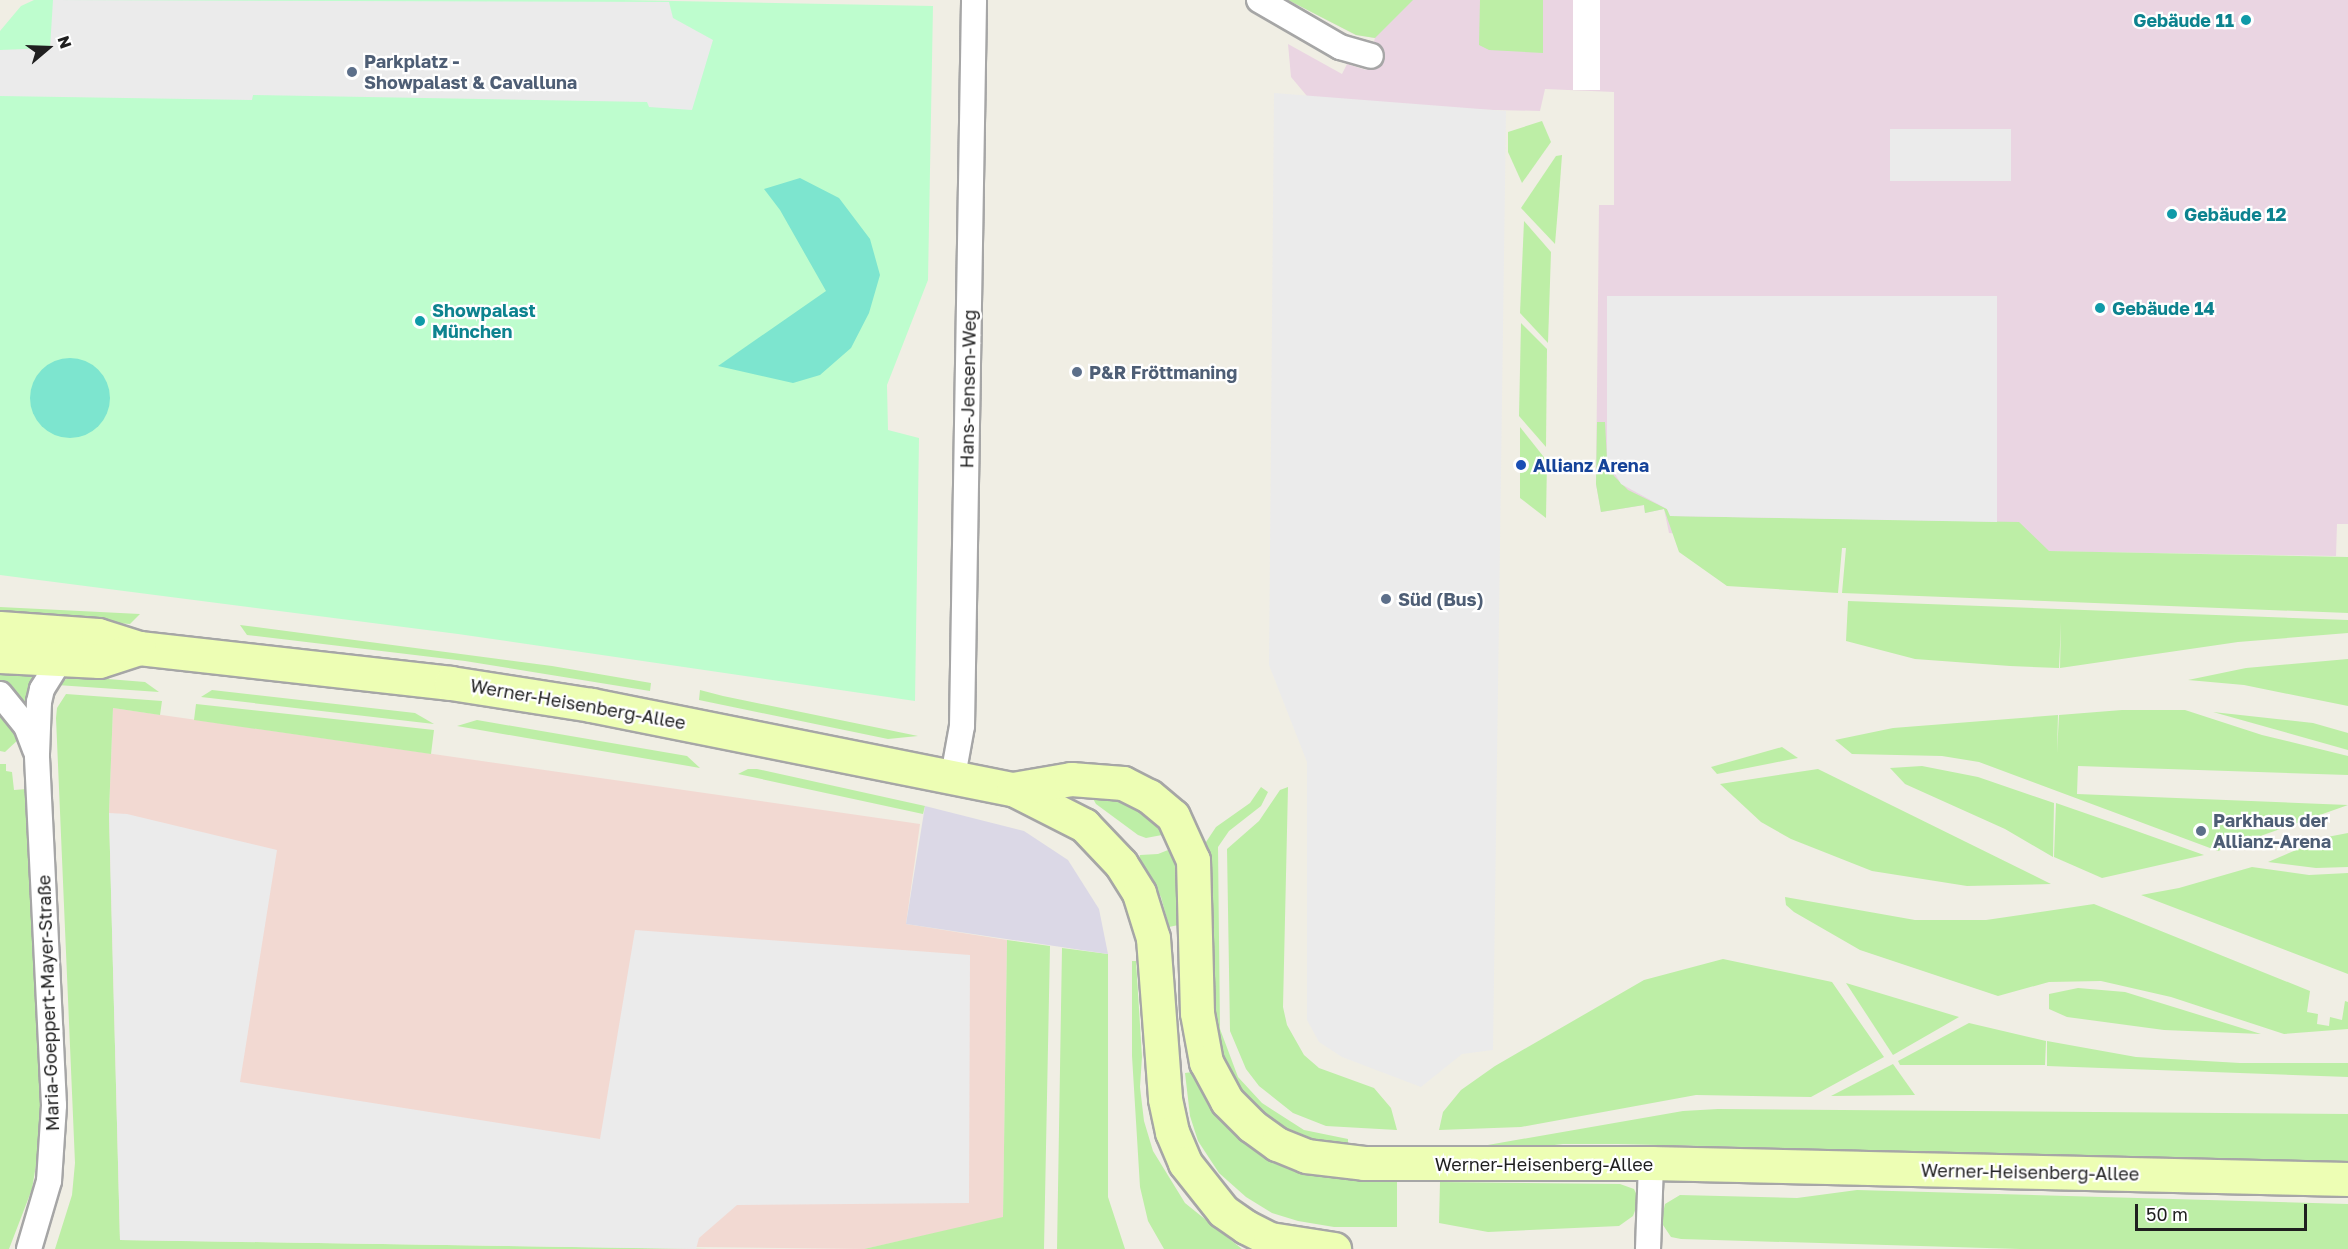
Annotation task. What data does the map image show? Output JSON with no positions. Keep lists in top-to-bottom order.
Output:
{
  "streets": {
    "street": ["Hans-Jensen-Weg", "Werner-Heisenberg-Allee", "Maria-Goeppert-Mayer-Straße"]
  },
  "crossings": [
    ["Hans-Jensen-Weg", "Werner-Heisenberg-Allee"],
    ["Werner-Heisenberg-Allee", "Maria-Goeppert-Mayer-Straße"]
  ],
  "places": [
    "Gebäude 11",
    "Parkplatz - Showpalast & Cavalluna",
    "Gebäude 12",
    "Gebäude 14",
    "Showpalast München",
    "P&R Fröttmaning",
    "Allianz Arena",
    "Süd (Bus)",
    "Parkhaus der Allianz-Arena"
  ],
  "scale_bar": "50 m",
  "north": "right"
}
